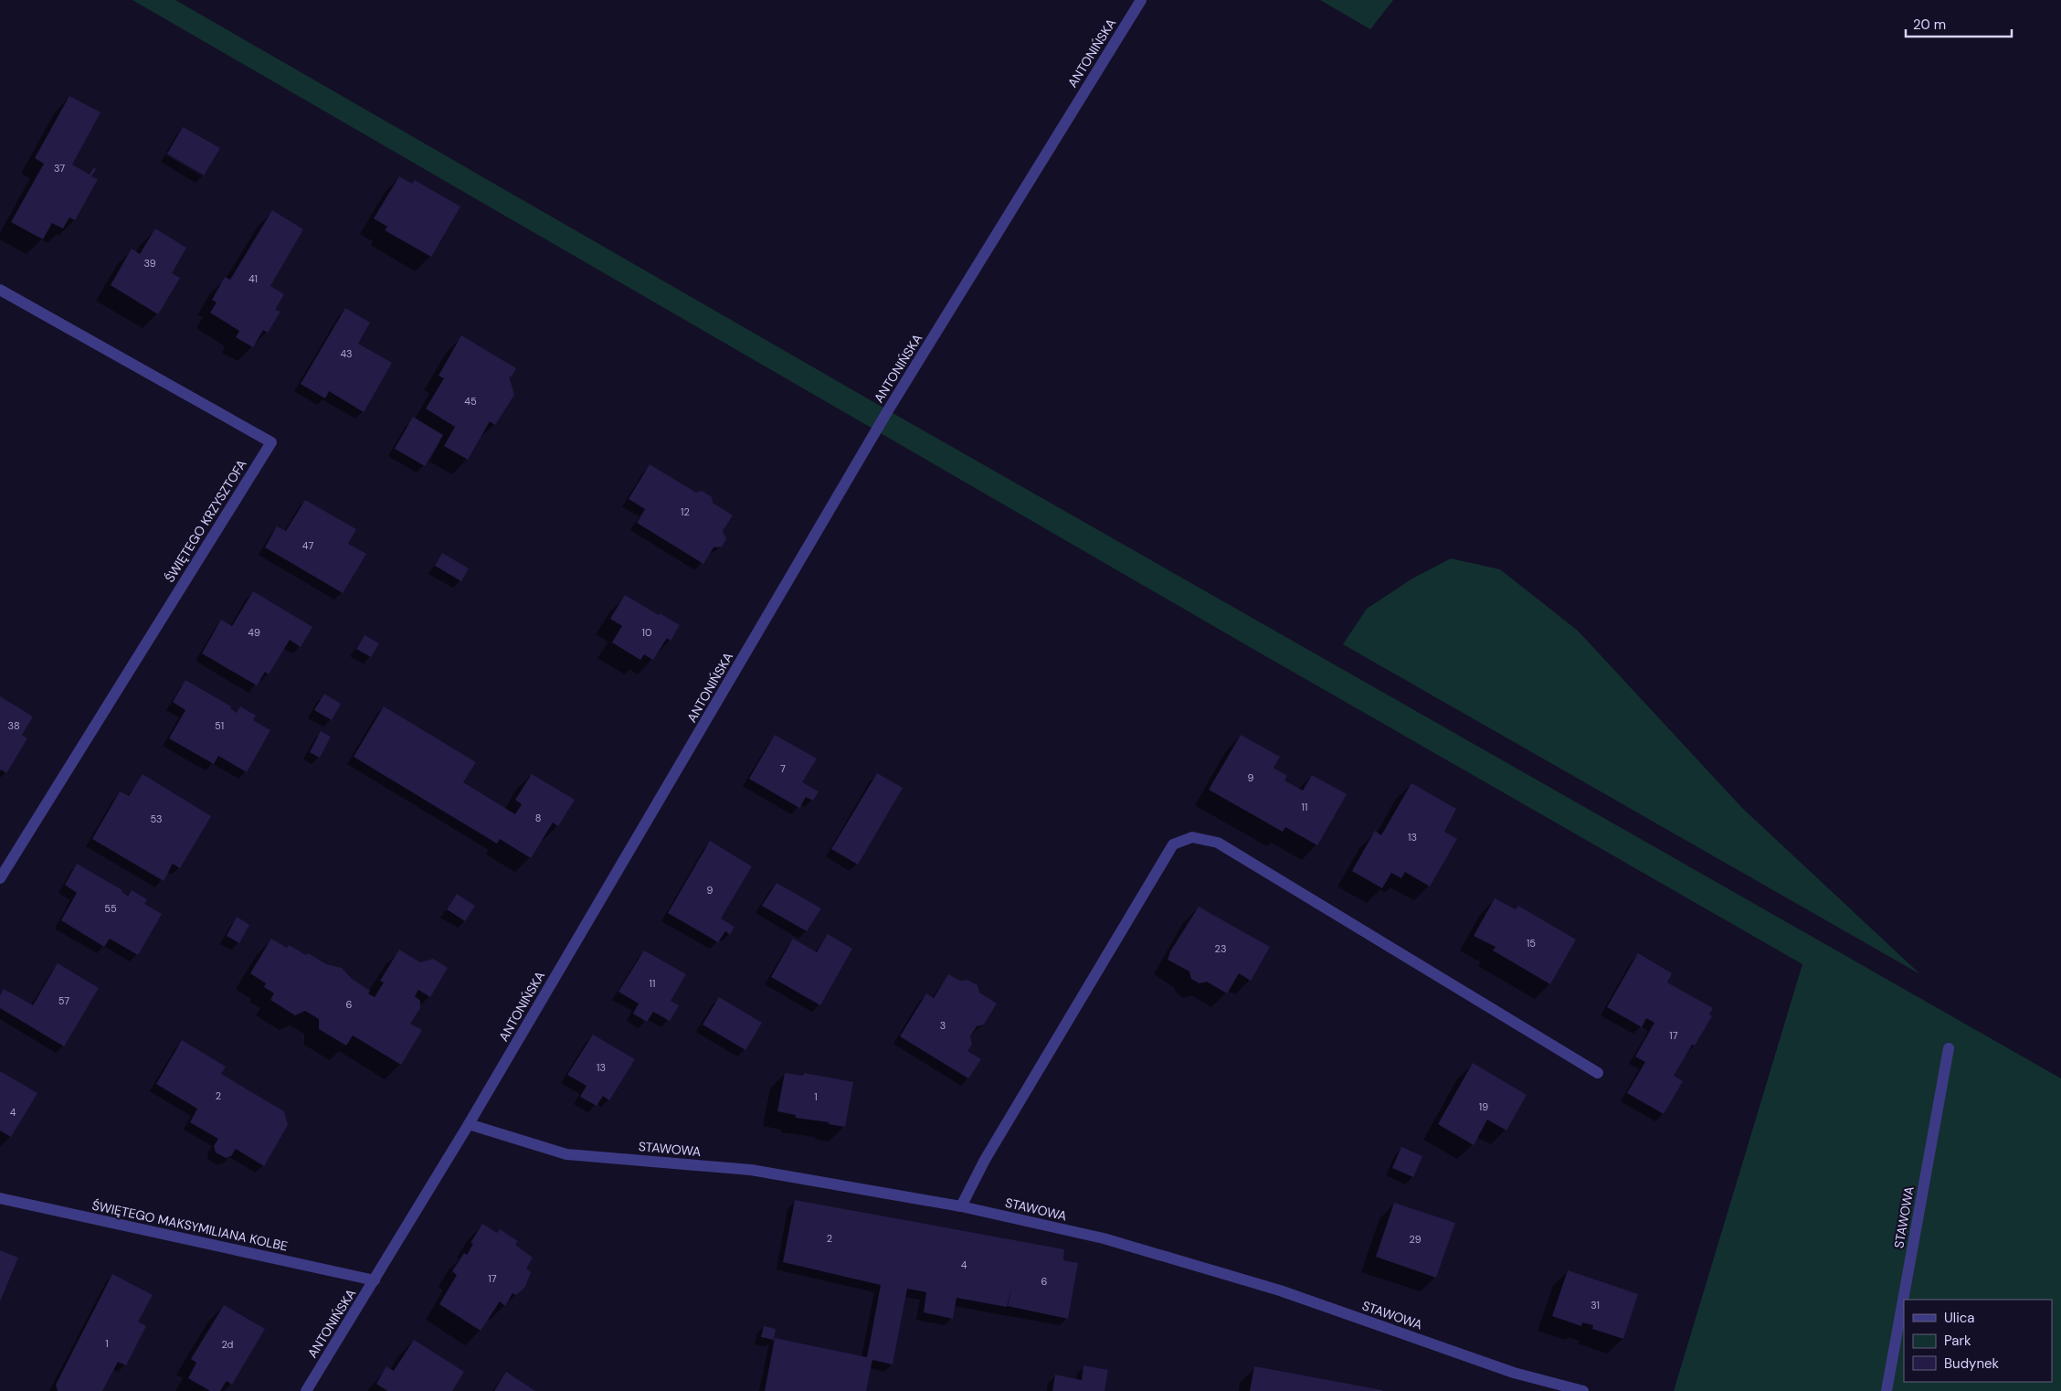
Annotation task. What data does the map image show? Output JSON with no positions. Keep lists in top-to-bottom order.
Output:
{
  "streets": {
    "street": [
      "ANTONIŃSKA",
      "ŚWIĘTEGO KRZYSZTOFA",
      "STAWOWA",
      "ŚWIĘTEGO MAKSYMILIANA KOLBE"
    ]
  },
  "crossings": [
    ["ANTONIŃSKA", "STAWOWA"],
    ["ANTONIŃSKA", "ŚWIĘTEGO MAKSYMILIANA KOLBE"]
  ],
  "house_numbers": [
    "37",
    "39",
    "41",
    "43",
    "45",
    "12",
    "47",
    "49",
    "10",
    "38",
    "51",
    "7",
    "9",
    "11",
    "8",
    "53",
    "13",
    "9",
    "55",
    "15",
    "23",
    "11",
    "57",
    "6",
    "3",
    "17",
    "13",
    "2",
    "1",
    "19",
    "4",
    "2",
    "29",
    "4",
    "17",
    "6",
    "31",
    "1",
    "2d"
  ],
  "legend": ["Ulica", "Park", "Budynek"],
  "scale_bar": "20 m"
}
